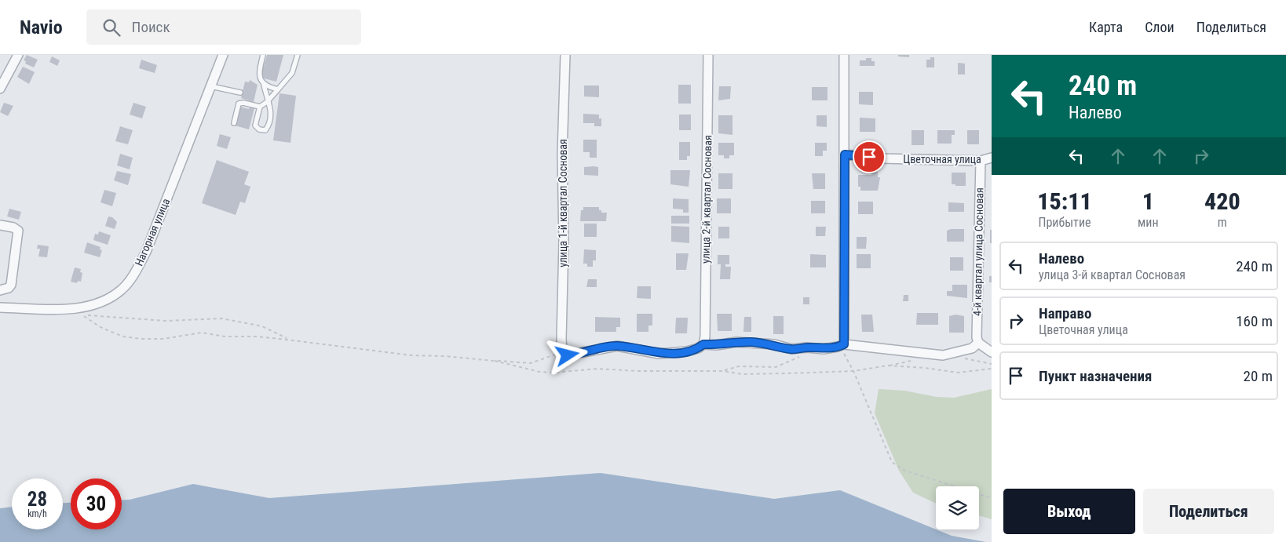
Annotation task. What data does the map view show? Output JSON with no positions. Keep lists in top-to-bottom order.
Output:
{
  "streets": {
    "street": [
      "Цветочная улица",
      "улица 2-й квартал Сосновая",
      "улица 1-й квартал Сосновая",
      "Нагорная улица",
      "4-й квартал улица Сосновая"
    ]
  },
  "crossings": [
    ["Цветочная улица", "4-й квартал улица Сосновая"]
  ],
  "page": {
    "header": "Navio",
    "search": "Поиск",
    "nav": ["Карта", "Слои", "Поделиться"],
    "turn": ["240 m", "Налево"],
    "eta": [
      "15:11",
      "Прибытие",
      "1",
      "мин",
      "420",
      "m"
    ],
    "list": [
      {
        "name": "Налево",
        "note": "улица 3-й квартал Сосновая",
        "value": "240 m"
      },
      {
        "name": "Направо",
        "note": "Цветочная улица",
        "value": "160 m"
      },
      {
        "name": "Пункт назначения",
        "value": "20 m"
      }
    ],
    "speed": "28 km/h",
    "limit": "30",
    "buttons": ["Выход", "Поделиться"]
  }
}
